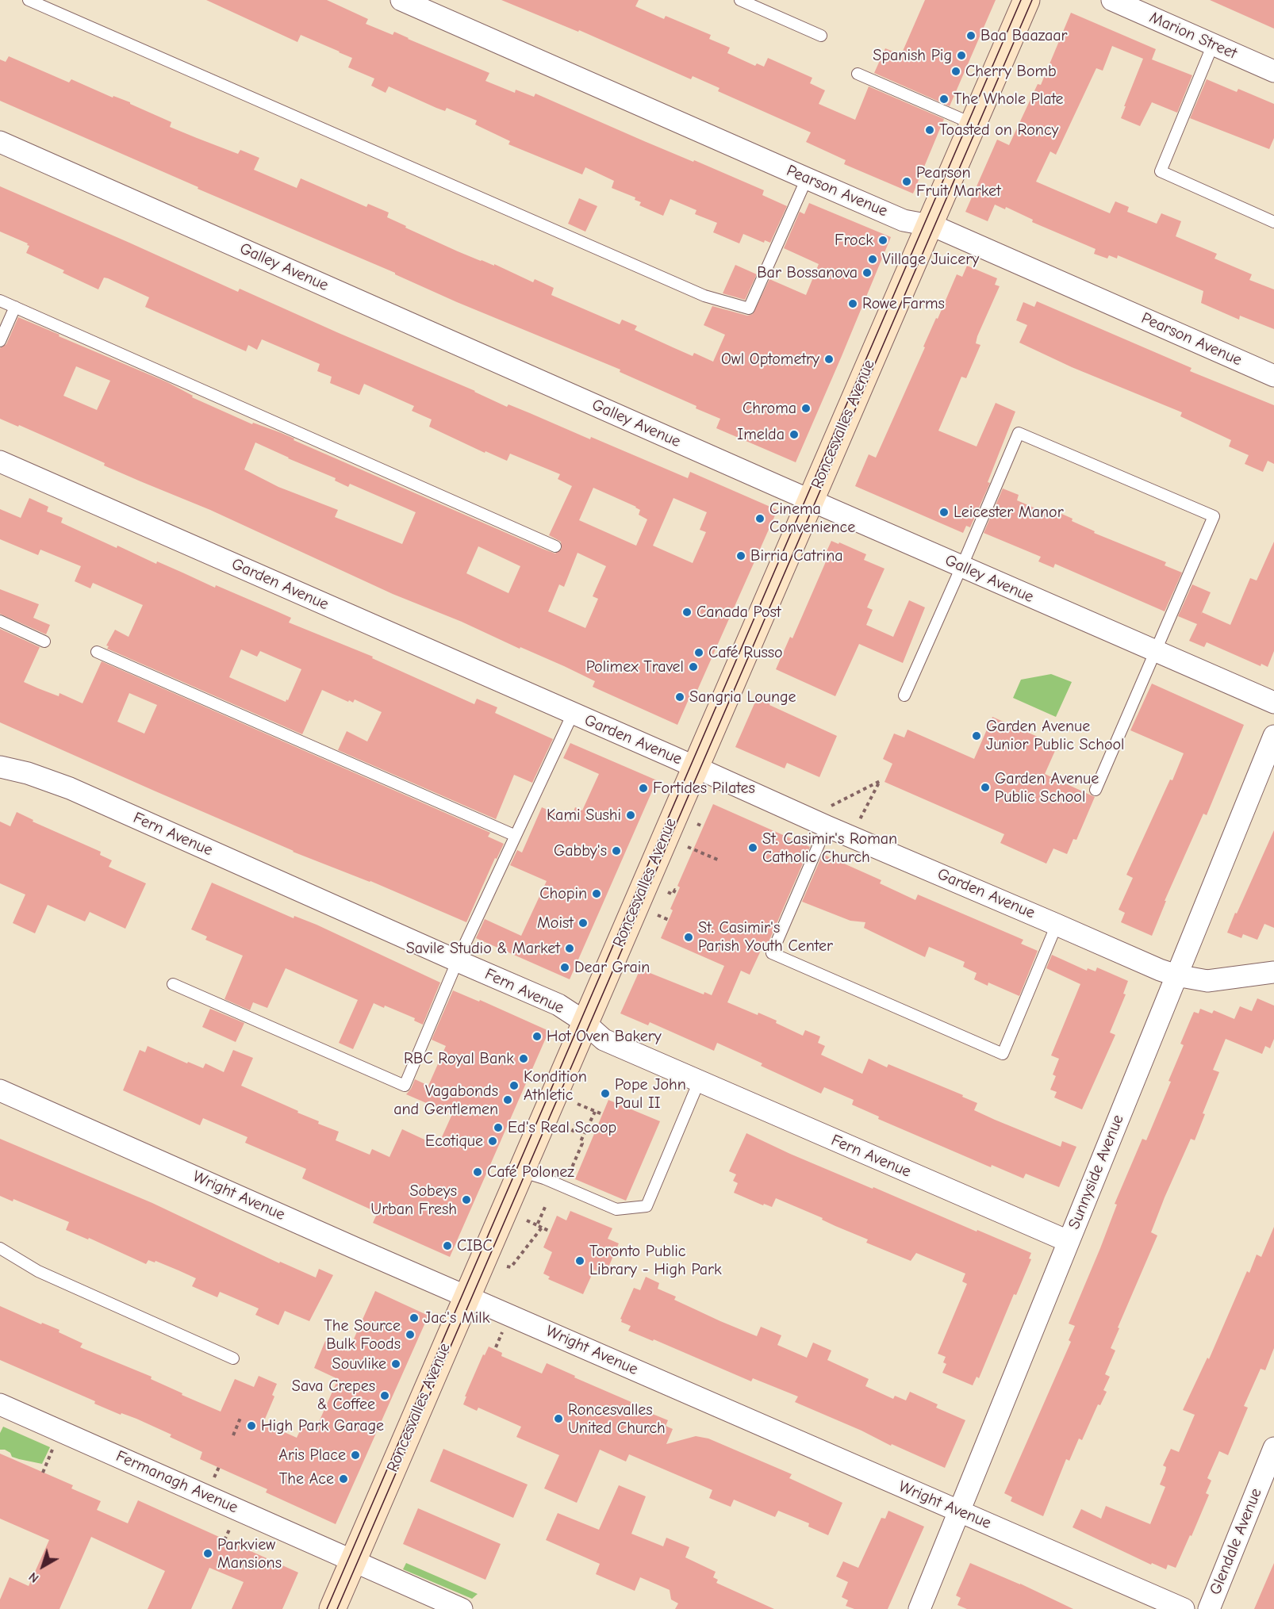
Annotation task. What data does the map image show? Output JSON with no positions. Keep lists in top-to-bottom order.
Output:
{
  "streets": {
    "street": [
      "Marion Street",
      "Pearson Avenue",
      "Galley Avenue",
      "Roncesvalles Avenue",
      "Garden Avenue",
      "Fern Avenue",
      "Sunnyside Avenue",
      "Wright Avenue",
      "Fermanagh Avenue",
      "Glendale Avenue"
    ]
  },
  "crossings": [
    ["Pearson Avenue", "Roncesvalles Avenue"],
    ["Galley Avenue", "Roncesvalles Avenue"],
    ["Roncesvalles Avenue", "Garden Avenue"],
    ["Roncesvalles Avenue", "Fern Avenue"],
    ["Roncesvalles Avenue", "Wright Avenue"],
    ["Roncesvalles Avenue", "Fermanagh Avenue"],
    ["Garden Avenue", "Sunnyside Avenue"],
    ["Fern Avenue", "Sunnyside Avenue"],
    ["Sunnyside Avenue", "Wright Avenue"]
  ],
  "places": [
    "Baa Baazaar",
    "Spanish Pig",
    "Cherry Bomb",
    "The Whole Plate",
    "Toasted on Roncy",
    "Pearson Fruit Market",
    "Frock",
    "Village Juicery",
    "Bar Bossanova",
    "Rowe Farms",
    "Owl Optometry",
    "Chroma",
    "Imelda",
    "Leicester Manor",
    "Cinema Convenience",
    "Birria Catrina",
    "Canada Post",
    "Café Russo",
    "Polimex Travel",
    "Sangria Lounge",
    "Garden Avenue Junior Public School",
    "Garden Avenue Public School",
    "Fortides Pilates",
    "Kami Sushi",
    "St. Casimir's Roman Catholic Church",
    "Gabby's",
    "Chopin",
    "Moist",
    "St. Casimir's Parish Youth Center",
    "Savile Studio & Market",
    "Dear Grain",
    "Hot Oven Bakery",
    "RBC Royal Bank",
    "Kondition Athletic",
    "Pope John Paul II",
    "Vagabonds and Gentlemen",
    "Ed's Real Scoop",
    "Ecotique",
    "Café Polonez",
    "Sobeys Urban Fresh",
    "CIBC",
    "Toronto Public Library - High Park",
    "Jac's Milk",
    "The Source Bulk Foods",
    "Souvlike",
    "Sava Crepes & Coffee",
    "Roncesvalles United Church",
    "High Park Garage",
    "Aris Place",
    "The Ace",
    "Parkview Mansions"
  ],
  "north": "bottom left"
}
